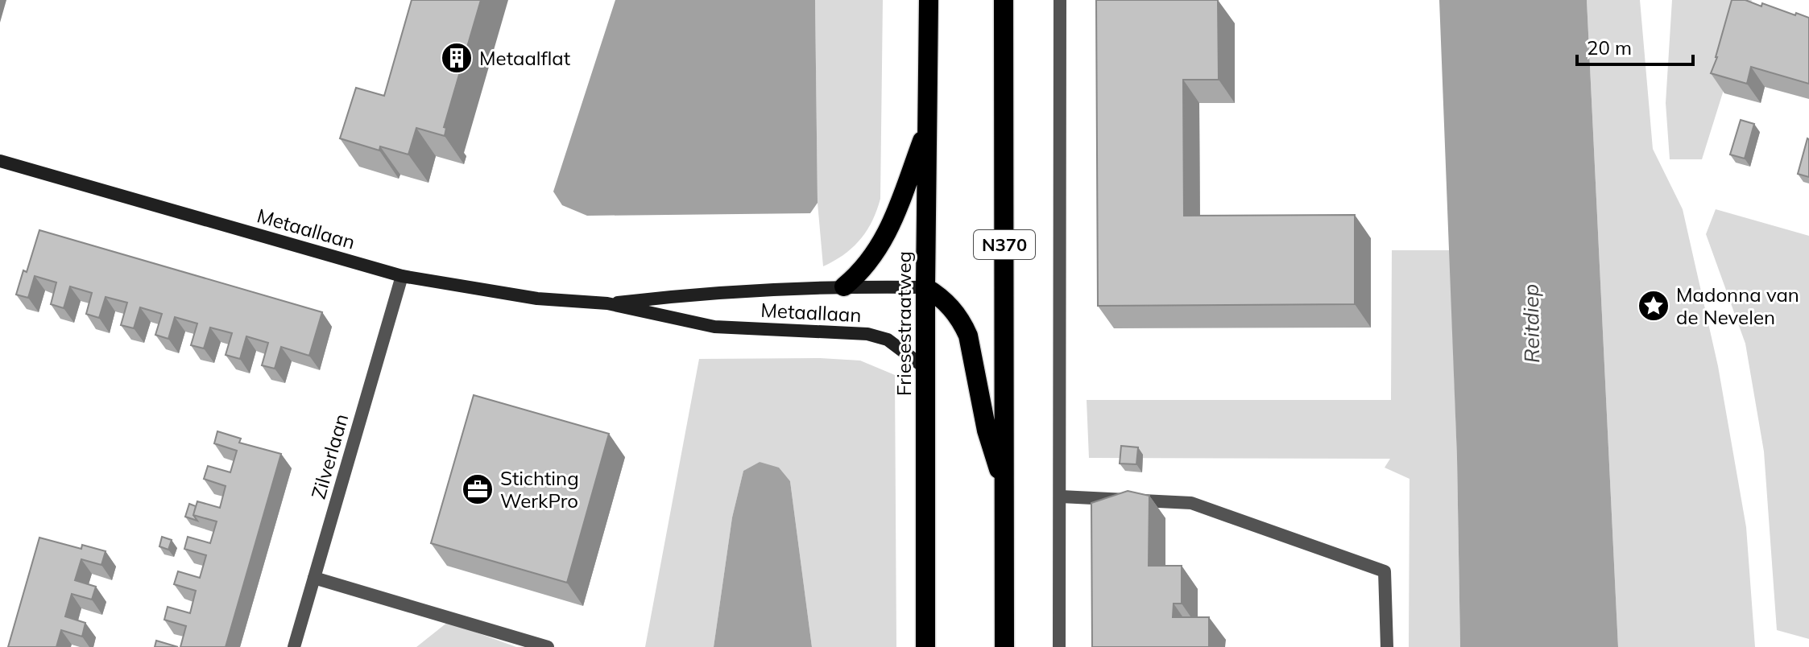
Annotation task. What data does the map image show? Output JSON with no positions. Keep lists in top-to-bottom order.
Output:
{
  "streets": {
    "highway": ["N370", "Friesestraatweg"],
    "street": ["Metaallaan", "Zilverlaan"]
  },
  "crossings": [
    ["Metaallaan", "Friesestraatweg"],
    ["Metaallaan", "Zilverlaan"]
  ],
  "water": ["Reitdiep"],
  "places": {
    "building": ["Metaalflat"],
    "place": ["Madonna van de Nevelen"],
    "office": ["Stichting WerkPro"]
  },
  "scale_bar": "20 m"
}
